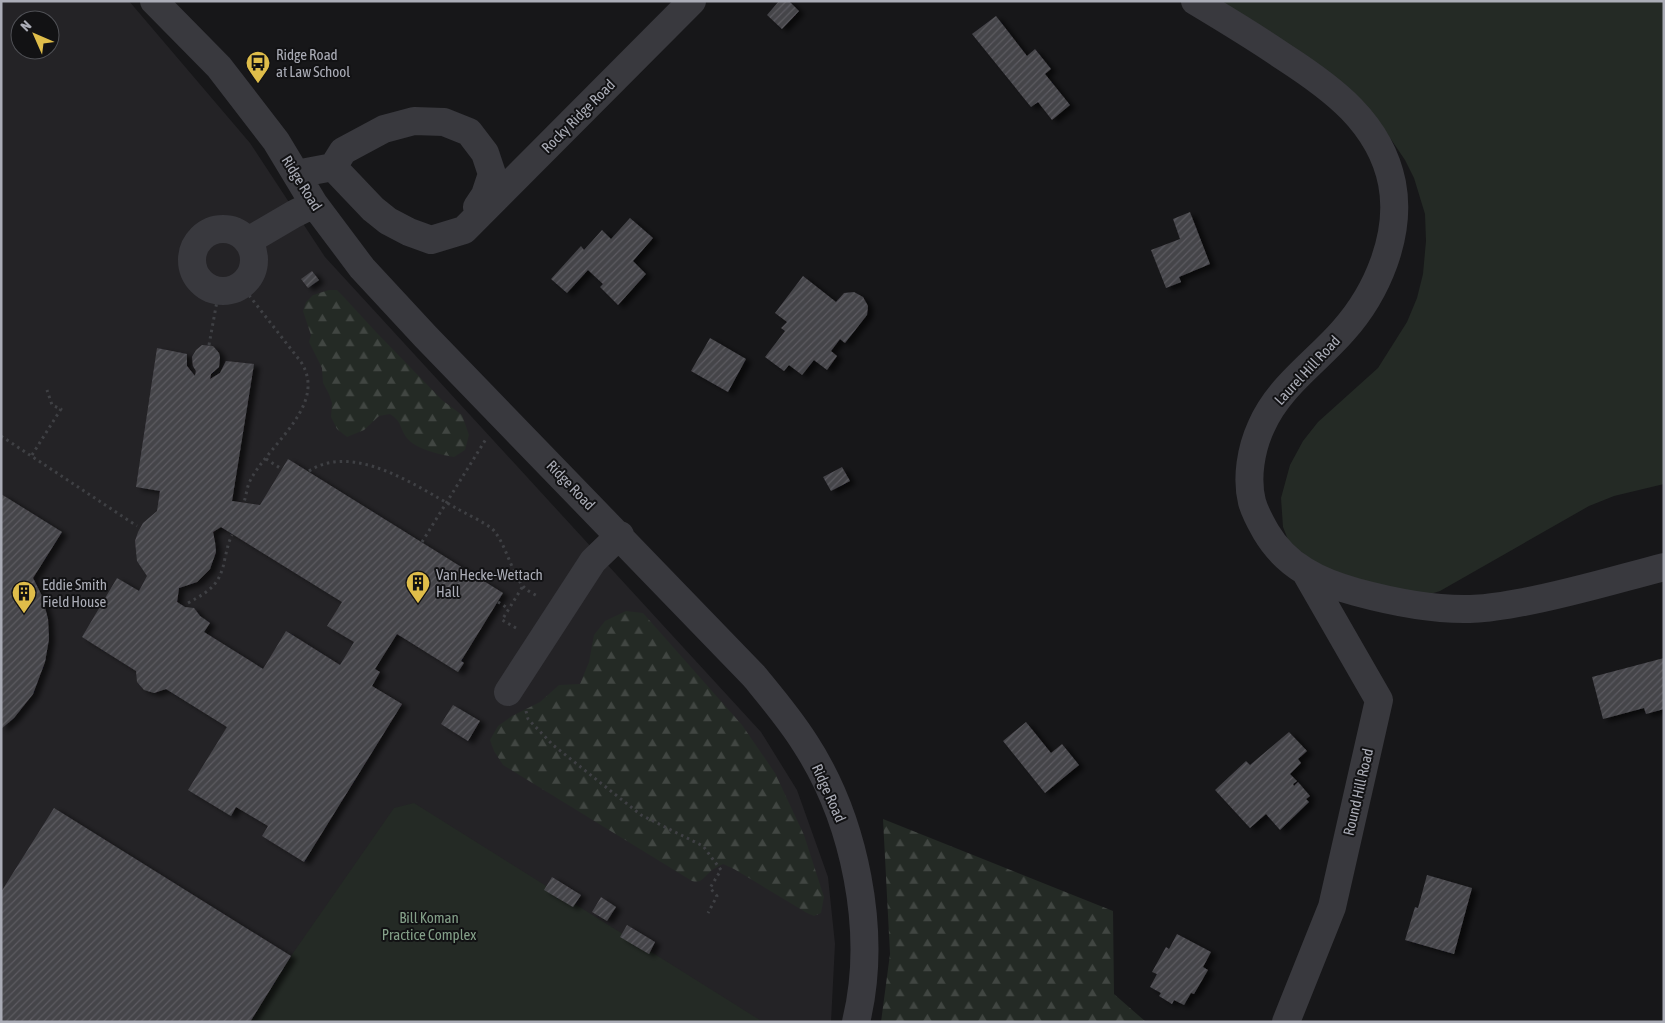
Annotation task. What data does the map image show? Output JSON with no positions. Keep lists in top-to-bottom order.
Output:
{
  "streets": {
    "street": [
      "Rocky Ridge Road",
      "Ridge Road",
      "Laurel Hill Road",
      "Round Hill Road"
    ]
  },
  "crossings": [
    ["Laurel Hill Road", "Round Hill Road"]
  ],
  "parks": ["Bill Koman Practice Complex"],
  "places": {
    "bus stop": ["Ridge Road at Law School"],
    "building": ["Van Hecke-Wettach Hall", "Eddie Smith Field House"]
  },
  "north": "top left"
}
